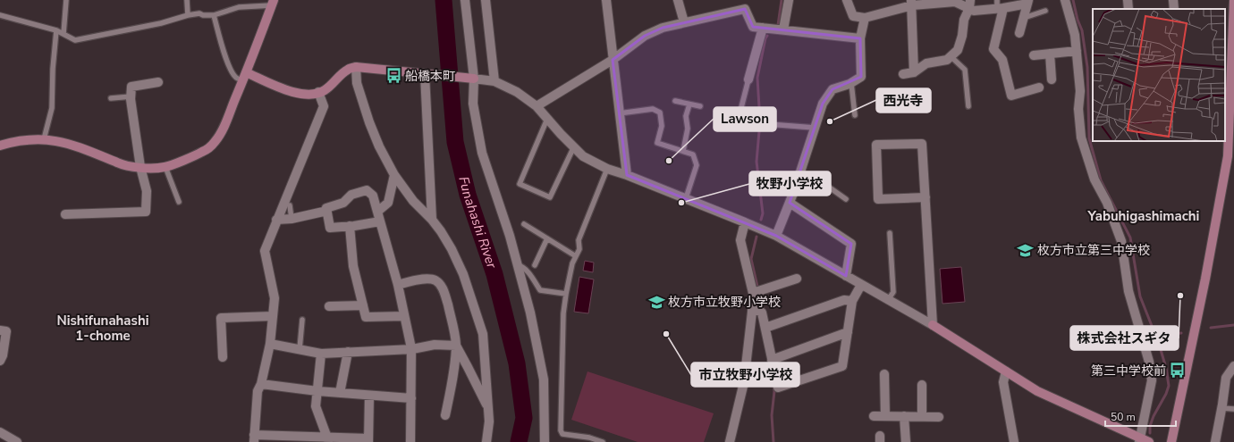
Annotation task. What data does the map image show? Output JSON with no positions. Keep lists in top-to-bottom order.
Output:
{
  "districts": ["Yabuhigashimachi", "Nishifunahashi 1-chome"],
  "water": ["Funahashi River"],
  "places": {
    "bus stop": ["船橋本町", "第三中学校前"],
    "other": [
      "西光寺",
      "Lawson",
      "牧野小学校",
      "株式会社スギタ",
      "市立牧野小学校"
    ],
    "school or university": ["枚方市立第三中学校", "枚方市立牧野小学校"]
  },
  "scale_bar": "50 m"
}
